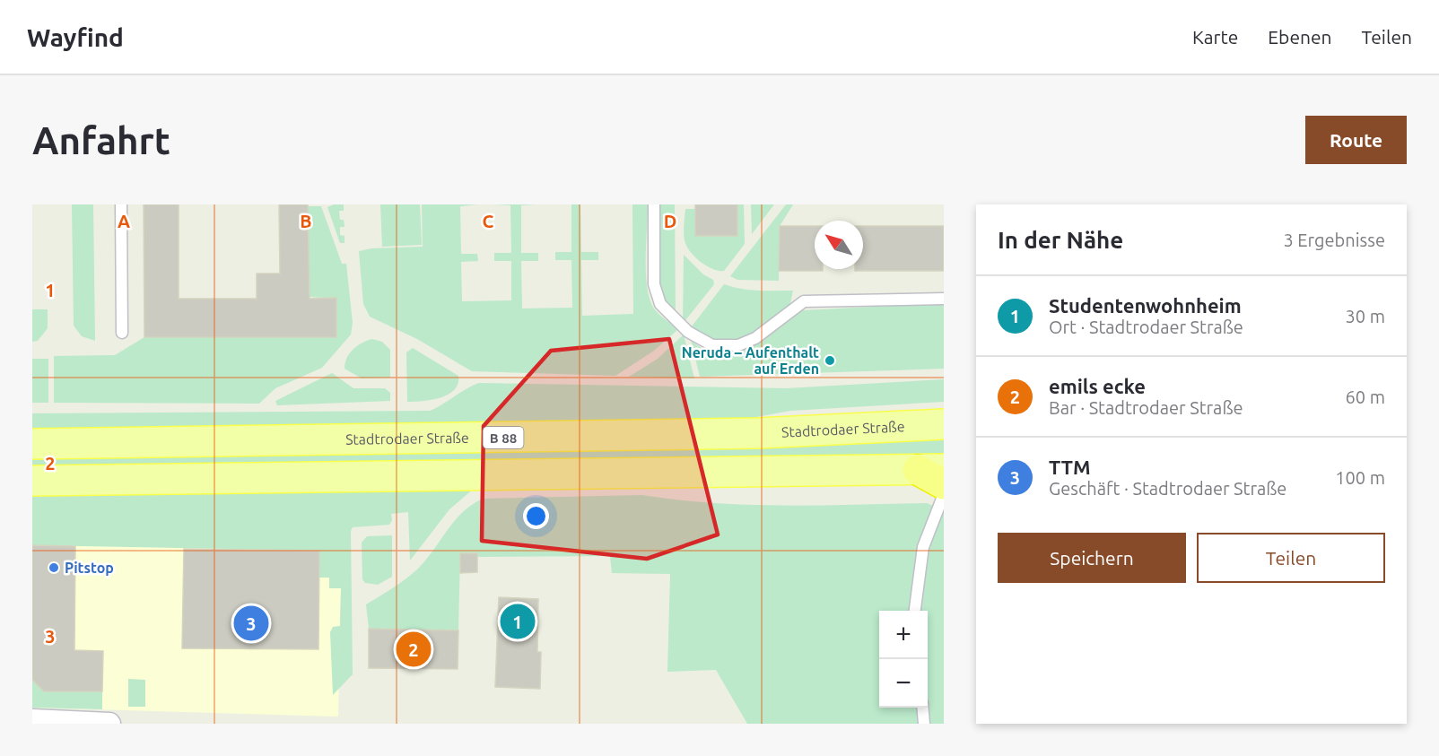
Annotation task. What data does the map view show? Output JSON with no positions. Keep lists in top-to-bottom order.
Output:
{
  "streets": {
    "main road": ["Stadtrodaer Straße", "B 88"]
  },
  "places": ["Neruda – Aufenthalt auf Erden", "Pitstop"],
  "north": "top left",
  "page": {
    "header": "Wayfind",
    "nav": ["Karte", "Ebenen", "Teilen"],
    "buttons": [
      "Route",
      ["Speichern", "Teilen"]
    ],
    "title": "Anfahrt",
    "heading": ["In der Nähe", "3 Ergebnisse"],
    "list": [
      {
        "mark": "1",
        "name": "Studentenwohnheim",
        "note": "Ort · Stadtrodaer Straße",
        "value": "30 m"
      },
      {
        "mark": "2",
        "name": "emils ecke",
        "note": "Bar · Stadtrodaer Straße",
        "value": "60 m"
      },
      {
        "mark": "3",
        "name": "TTM",
        "note": "Geschäft · Stadtrodaer Straße",
        "value": "100 m"
      }
    ],
    "pins": ["1", "3", "2"],
    "map_buttons": ["+", "−"]
  },
  "grid": {
    "columns": [
      "A",
      "B",
      "C",
      "D"
    ],
    "rows": ["1", "2", "3"]
  }
}
